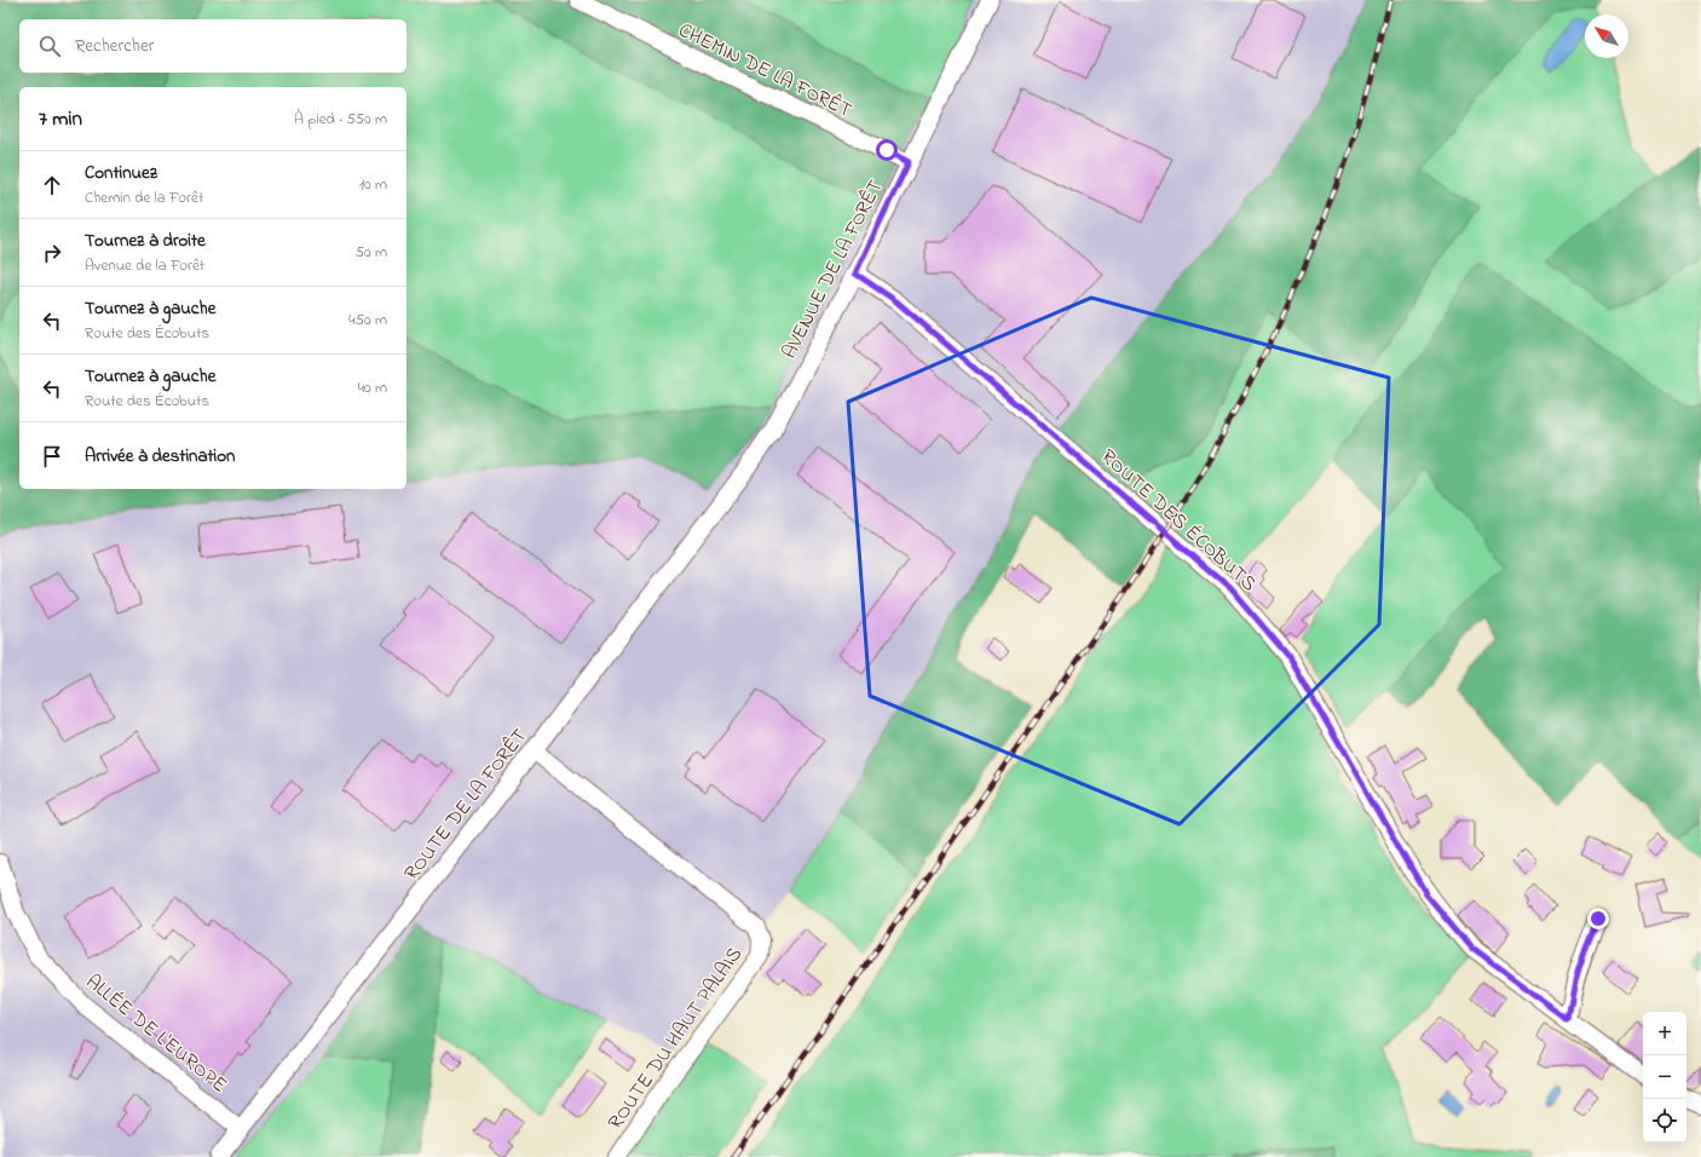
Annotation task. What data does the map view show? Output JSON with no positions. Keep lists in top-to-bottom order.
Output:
{
  "streets": {
    "street": [
      "CHEMIN DE LA FORÊT",
      "AVENUE DE LA FORÊT",
      "ROUTE DES ÉCOBUTS",
      "ROUTE DE LA FORÊT",
      "ALLÉE DE L'EUROPE",
      "ROUTE DU HAUT PALAIS"
    ]
  },
  "crossings": [
    ["CHEMIN DE LA FORÊT", "AVENUE DE LA FORÊT"],
    ["AVENUE DE LA FORÊT", "ROUTE DES ÉCOBUTS"],
    ["AVENUE DE LA FORÊT", "ROUTE DE LA FORÊT"],
    ["ROUTE DE LA FORÊT", "ALLÉE DE L'EUROPE"],
    ["ROUTE DE LA FORÊT", "ROUTE DU HAUT PALAIS"]
  ],
  "north": "top left",
  "page": {
    "search": "Rechercher",
    "heading": ["7 min", "À pied · 550 m"],
    "list": [
      ["Continuez", "Chemin de la Forêt", "10 m"],
      ["Tournez à droite", "Avenue de la Forêt", "50 m"],
      ["Tournez à gauche", "Route des Écobuts", "450 m"],
      ["Tournez à gauche", "Route des Écobuts", "40 m"],
      "Arrivée à destination"
    ],
    "map_buttons": ["+", "−"]
  }
}
